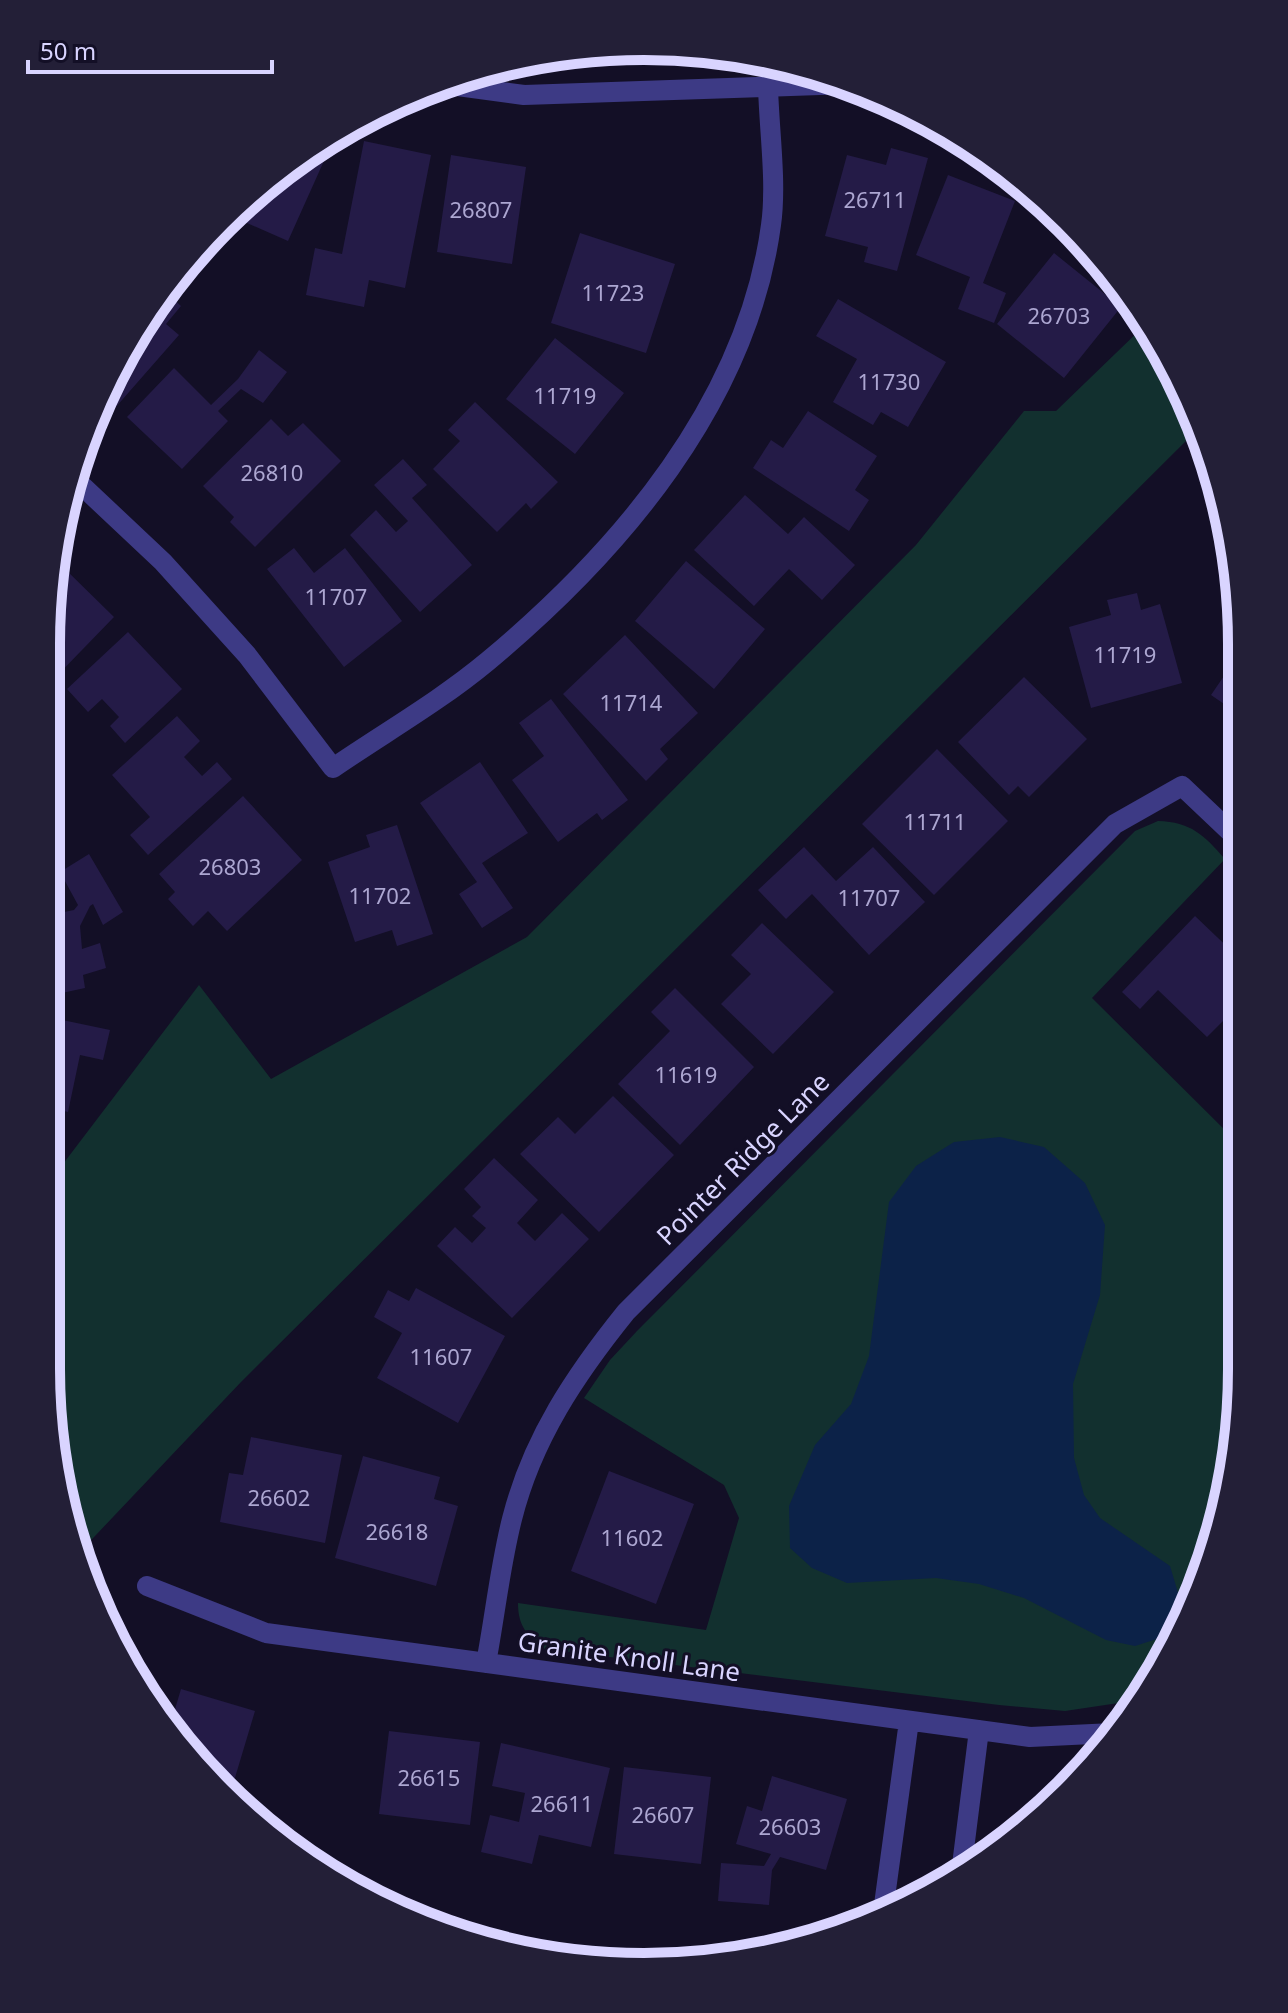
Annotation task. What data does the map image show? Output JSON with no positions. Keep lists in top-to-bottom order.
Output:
{
  "streets": {
    "street": ["Pointer Ridge Lane", "Granite Knoll Lane"]
  },
  "crossings": [
    ["Pointer Ridge Lane", "Granite Knoll Lane"]
  ],
  "house_numbers": [
    "26711",
    "26807",
    "11723",
    "26703",
    "11730",
    "11719",
    "26810",
    "11707",
    "11719",
    "11714",
    "11711",
    "26803",
    "11702",
    "11707",
    "11619",
    "11607",
    "26602",
    "26618",
    "11602",
    "26615",
    "26611",
    "26607",
    "26603"
  ],
  "scale_bar": "50 m"
}
